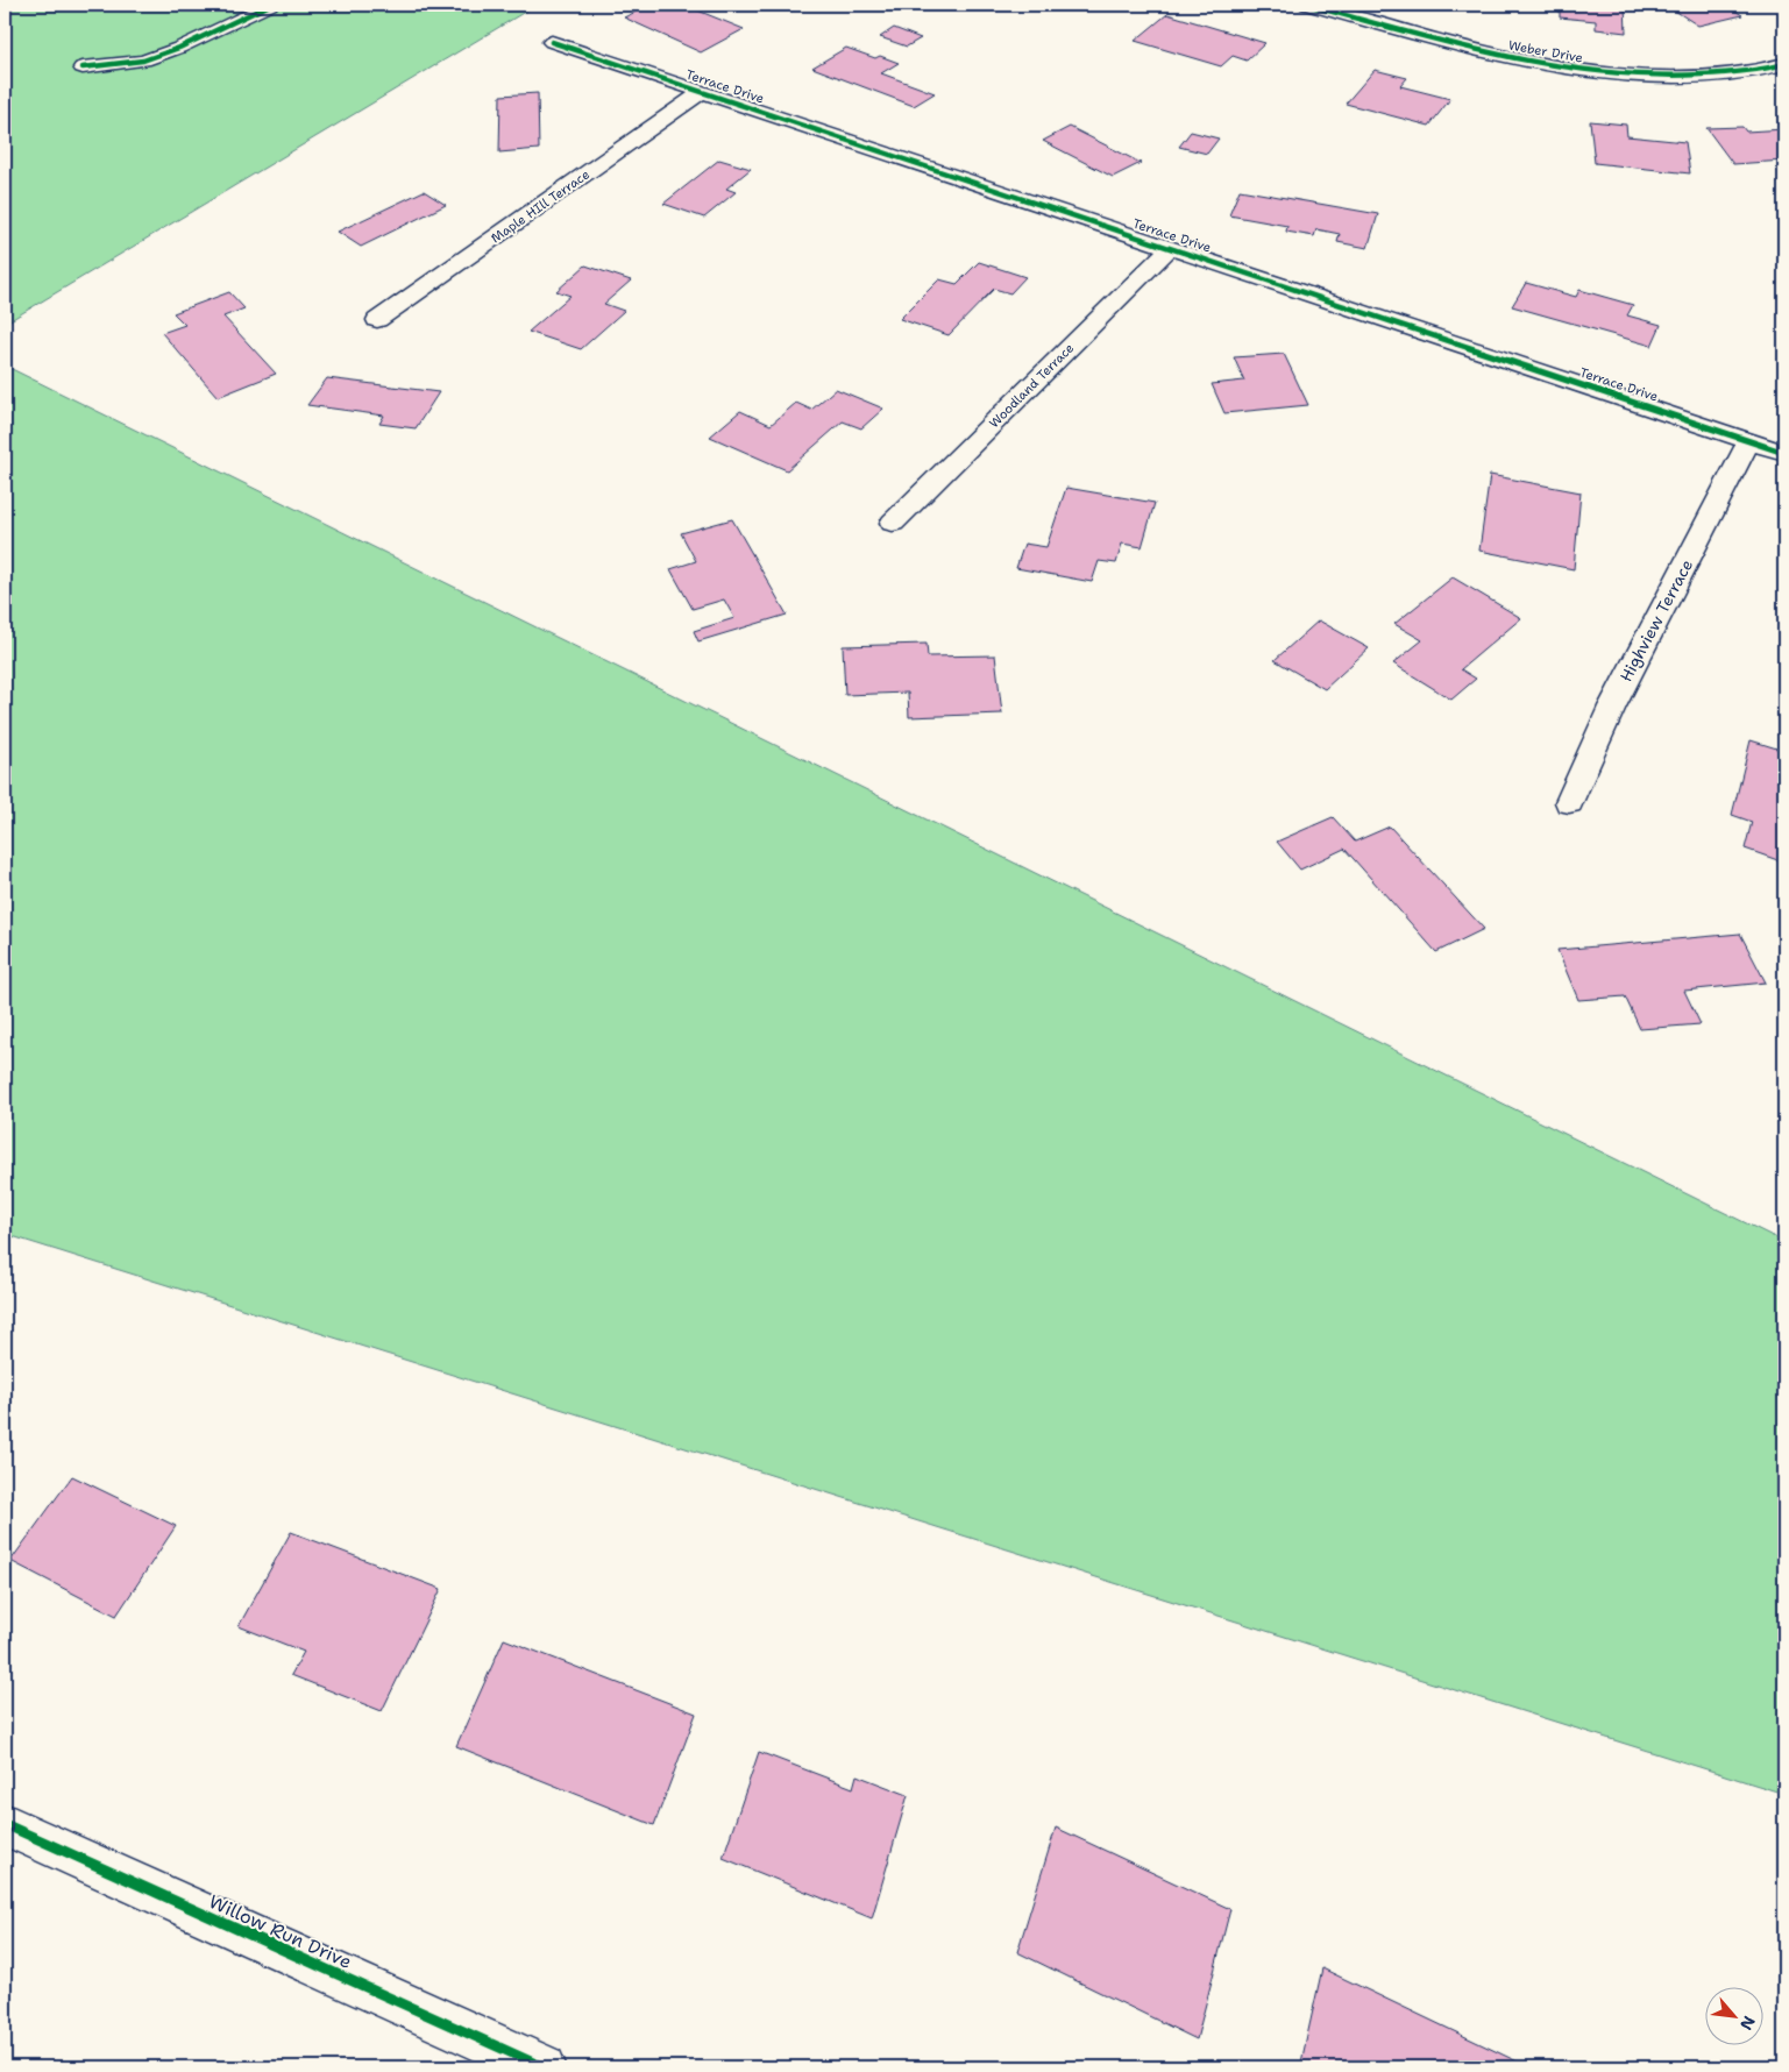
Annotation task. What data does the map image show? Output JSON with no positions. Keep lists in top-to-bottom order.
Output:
{
  "streets": {
    "street": [
      "Weber Drive",
      "Terrace Drive",
      "Maple HIll Terrace",
      "Woodland Terrace",
      "Highview Terrace",
      "Willow Run Drive"
    ]
  },
  "crossings": [
    ["Terrace Drive", "Maple HIll Terrace"],
    ["Terrace Drive", "Woodland Terrace"],
    ["Terrace Drive", "Highview Terrace"]
  ],
  "north": "bottom right"
}
